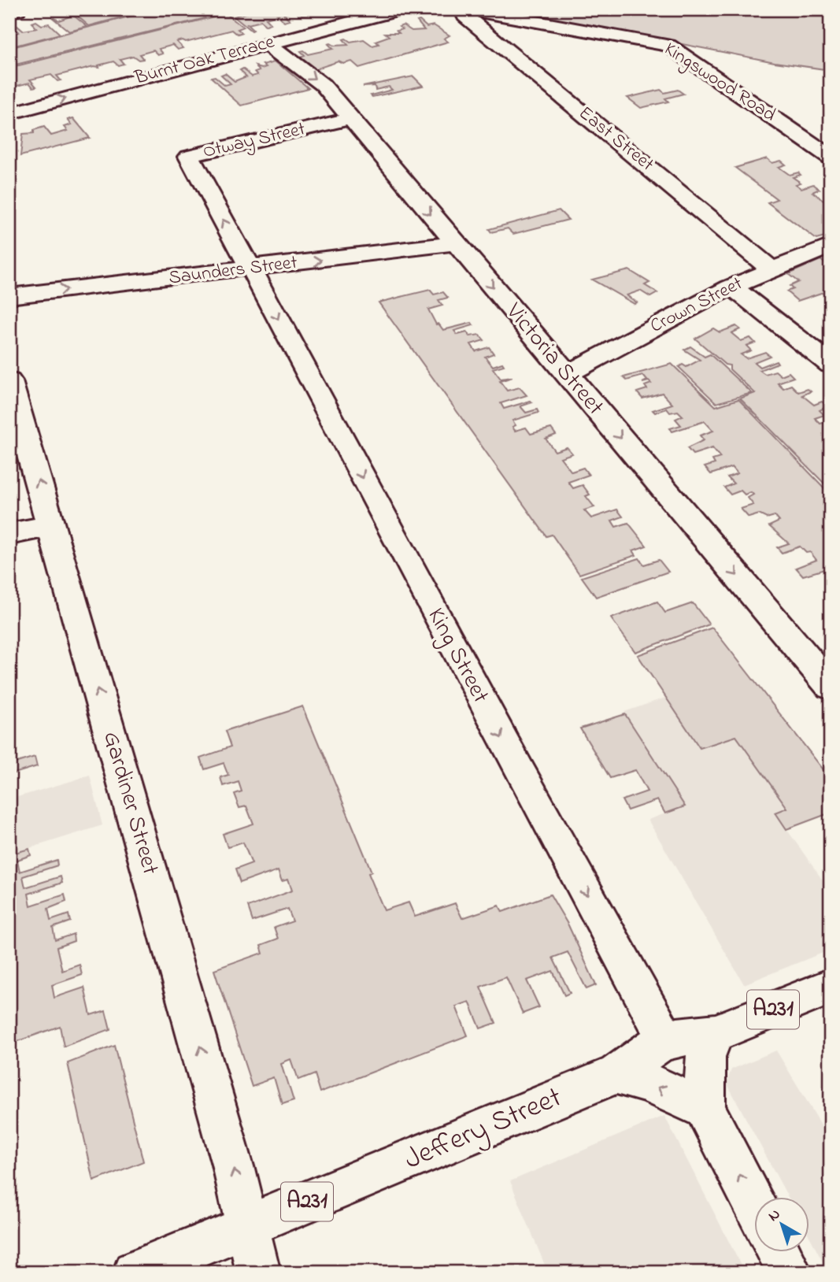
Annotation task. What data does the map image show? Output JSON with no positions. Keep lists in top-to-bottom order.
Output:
{
  "streets": {
    "street": [
      "Burnt Oak Terrace",
      "Kingswood Road",
      "East Street",
      "Otway Street",
      "Saunders Street",
      "Crown Street",
      "Victoria Street",
      "King Street",
      "Gardiner Street",
      "A231",
      "Jeffery Street"
    ]
  },
  "crossings": [
    ["Burnt Oak Terrace", "Victoria Street"],
    ["Kingswood Road", "East Street"],
    ["East Street", "Crown Street"],
    ["Otway Street", "Saunders Street"],
    ["Otway Street", "Victoria Street"],
    ["Otway Street", "King Street"],
    ["Saunders Street", "Victoria Street"],
    ["Saunders Street", "King Street"],
    ["Crown Street", "Victoria Street"],
    ["King Street", "Jeffery Street"],
    ["Gardiner Street", "Jeffery Street"],
    ["A231", "Jeffery Street"]
  ],
  "one_way": [
    "Burnt Oak Terrace",
    "Saunders Street",
    "Victoria Street",
    "King Street",
    "Gardiner Street"
  ],
  "north": "top left"
}
